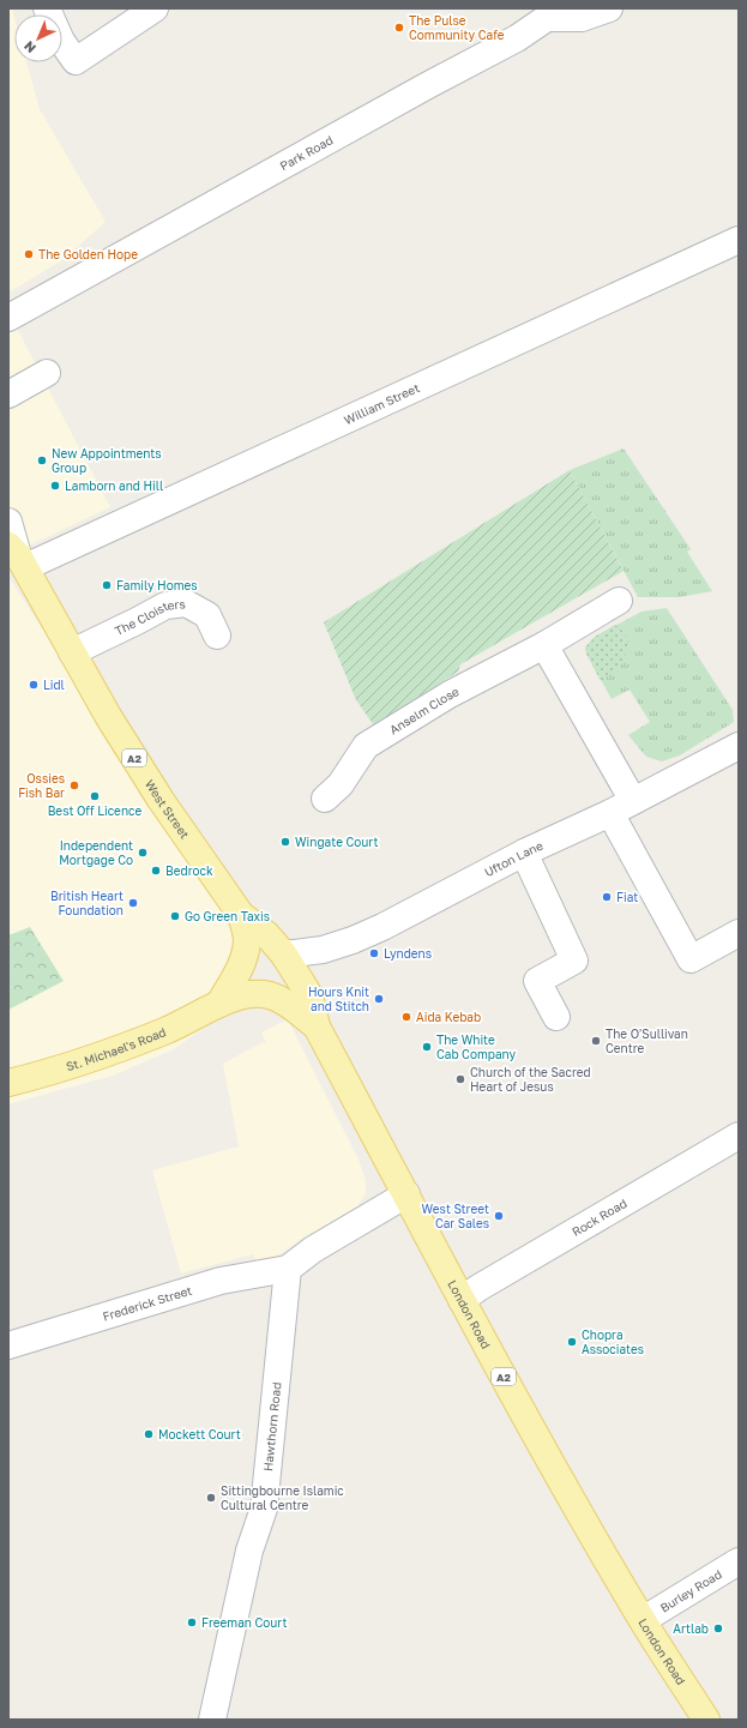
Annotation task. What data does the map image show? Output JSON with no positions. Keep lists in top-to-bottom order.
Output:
{
  "streets": {
    "main road": [
      "A2",
      "West Street",
      "St. Michael's Road",
      "London Road"
    ],
    "street": [
      "Park Road",
      "William Street",
      "The Cloisters",
      "Anselm Close",
      "Ufton Lane",
      "Rock Road",
      "Frederick Street",
      "Hawthorn Road",
      "Burley Road"
    ]
  },
  "crossings": [
    ["William Street", "West Street"],
    ["The Cloisters", "West Street"],
    ["A2", "West Street"],
    ["A2", "St. Michael's Road"],
    ["West Street", "Ufton Lane"],
    ["West Street", "St. Michael's Road"],
    ["West Street", "London Road"],
    ["St. Michael's Road", "London Road"],
    ["Rock Road", "London Road"],
    ["Frederick Street", "Hawthorn Road"],
    ["London Road", "Burley Road"]
  ],
  "places": [
    "The Pulse Community Cafe",
    "The Golden Hope",
    "New Appointments Group",
    "Lamborn and Hill",
    "Family Homes",
    "Lidl",
    "Ossies Fish Bar",
    "Best Off Licence",
    "Wingate Court",
    "Independent Mortgage Co",
    "Bedrock",
    "Fiat",
    "British Heart Foundation",
    "Go Green Taxis",
    "Lyndens",
    "Hours Knit and Stitch",
    "Aida Kebab",
    "The O'Sullivan Centre",
    "The White Cab Company",
    "Church of the Sacred Heart of Jesus",
    "West Street Car Sales",
    "Chopra Associates",
    "Mockett Court",
    "Sittingbourne Islamic Cultural Centre",
    "Freeman Court",
    "Artlab"
  ],
  "north": "bottom left"
}
